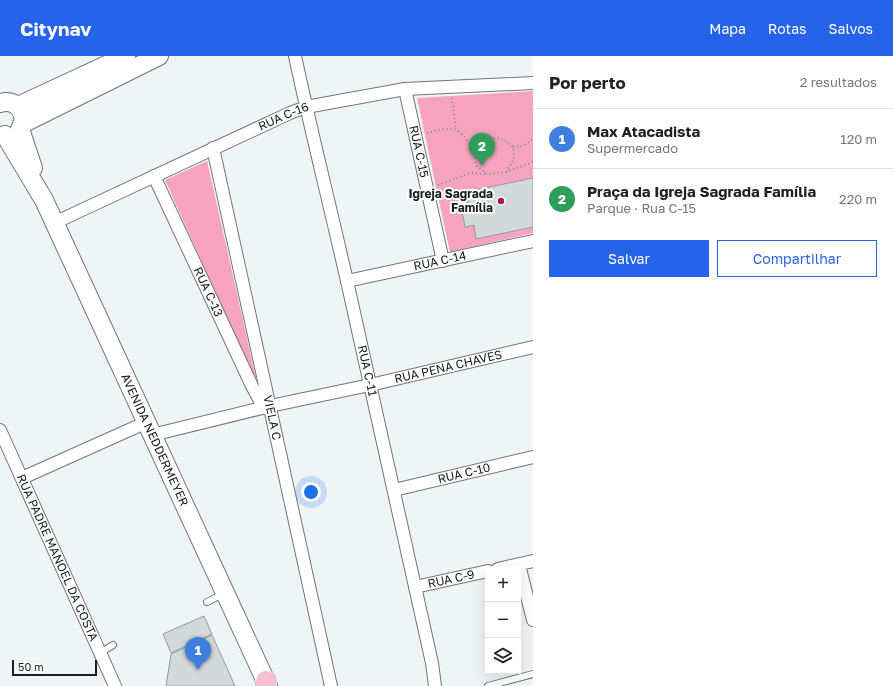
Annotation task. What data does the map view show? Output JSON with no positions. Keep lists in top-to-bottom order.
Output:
{
  "streets": {
    "street": [
      "RUA C-16",
      "RUA C-15",
      "RUA C-14",
      "RUA C-13",
      "RUA PENA CHAVES",
      "RUA C-11",
      "VIELA C",
      "AVENIDA NEDDERMEYER",
      "RUA C-10",
      "RUA PADRE MANOEL DA COSTA",
      "RUA C-9"
    ]
  },
  "crossings": [
    ["RUA C-16", "RUA C-15"],
    ["RUA C-16", "RUA C-13"],
    ["RUA C-16", "RUA C-11"],
    ["RUA C-16", "VIELA C"],
    ["RUA C-16", "AVENIDA NEDDERMEYER"],
    ["RUA C-15", "RUA C-14"],
    ["RUA C-14", "RUA C-11"],
    ["RUA C-13", "RUA PENA CHAVES"],
    ["RUA C-13", "VIELA C"],
    ["RUA PENA CHAVES", "RUA C-11"],
    ["RUA PENA CHAVES", "VIELA C"],
    ["RUA PENA CHAVES", "AVENIDA NEDDERMEYER"],
    ["RUA PENA CHAVES", "RUA PADRE MANOEL DA COSTA"],
    ["RUA C-11", "RUA C-10"],
    ["RUA C-11", "RUA C-9"]
  ],
  "places": ["Igreja Sagrada Família"],
  "scale_bar": "50 m",
  "page": {
    "header": "Citynav",
    "nav": ["Mapa", "Rotas", "Salvos"],
    "heading": ["Por perto", "2 resultados"],
    "list": [
      {
        "mark": "1",
        "name": "Max Atacadista",
        "note": "Supermercado",
        "value": "120 m"
      },
      {
        "mark": "2",
        "name": "Praça da Igreja Sagrada Família",
        "note": "Parque · Rua C-15",
        "value": "220 m"
      }
    ],
    "pins": ["2", "1"],
    "buttons": ["Salvar", "Compartilhar"],
    "map_buttons": ["+", "−"],
    "scale": "50 m"
  }
}
